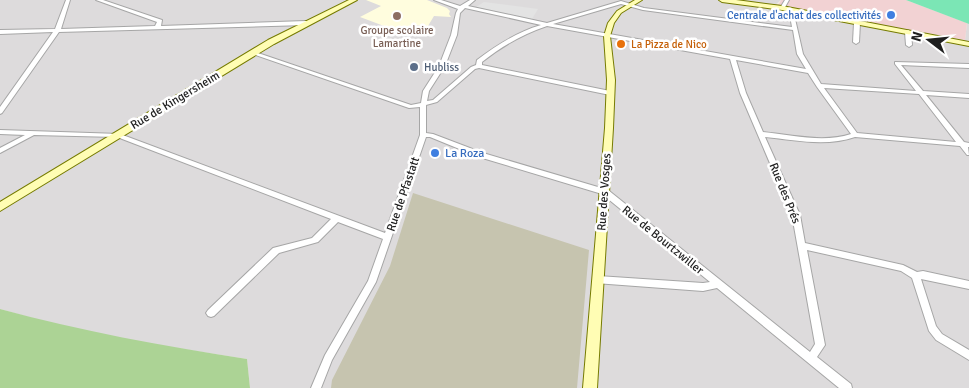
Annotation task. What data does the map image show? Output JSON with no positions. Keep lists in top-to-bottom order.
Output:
{
  "streets": {
    "main road": ["Rue de Kingersheim", "Rue des Vosges"],
    "street": ["Rue des Prés", "Rue de Pfastatt", "Rue de Bourtzwiller"]
  },
  "crossings": [
    ["Rue des Vosges", "Rue de Bourtzwiller"],
    ["Rue des Prés", "Rue de Bourtzwiller"],
    ["Rue de Pfastatt", "Rue de Bourtzwiller"]
  ],
  "places": [
    "Centrale d'achat des collectivités",
    "Groupe scolaire Lamartine",
    "La Pizza de Nico",
    "Hubliss",
    "La Roza"
  ],
  "north": "left"
}
